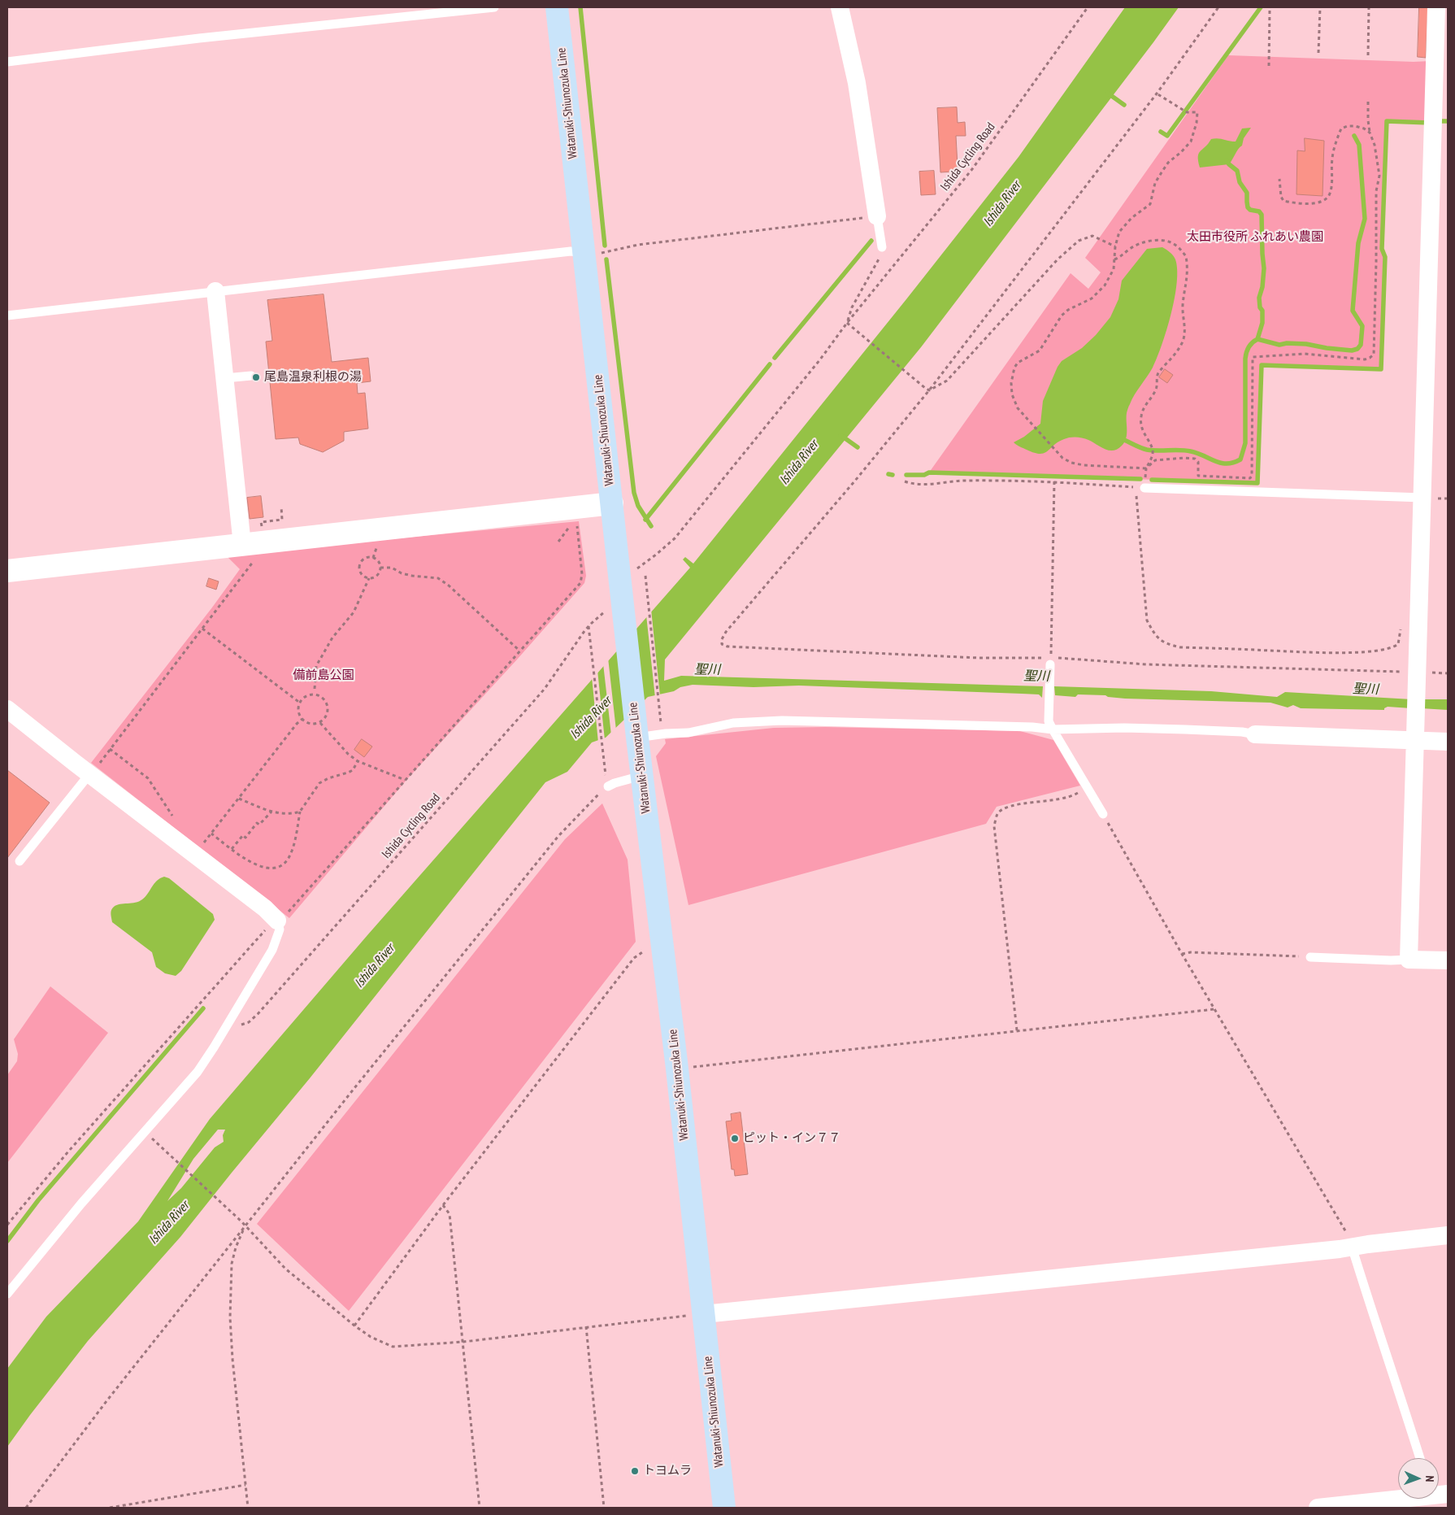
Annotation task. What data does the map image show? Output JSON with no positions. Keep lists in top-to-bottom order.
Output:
{
  "streets": {
    "main road": ["Watanuki-Shiunozuka Line"],
    "path": ["Ishida Cycling Road"]
  },
  "crossings": [
    ["Watanuki-Shiunozuka Line", "Ishida Cycling Road"]
  ],
  "water": ["Ishida River", "聖川"],
  "parks": ["太田市役所 ふれあい農園", "備前島公園"],
  "places": ["尾島温泉利根の湯", "ピット・イン７７", "トヨムラ"],
  "north": "right"
}
